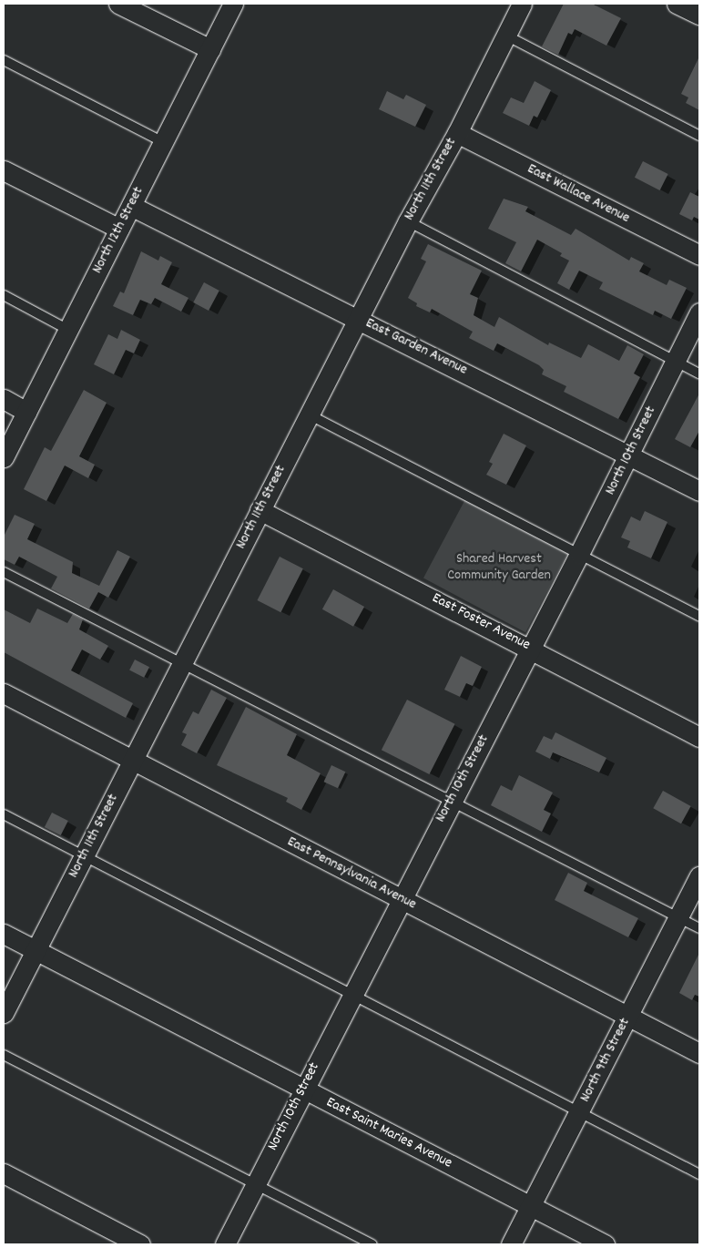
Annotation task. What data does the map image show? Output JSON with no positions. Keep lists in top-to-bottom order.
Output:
{
  "streets": {
    "street": [
      "North 11th Street",
      "East Wallace Avenue",
      "North 12th Street",
      "East Garden Avenue",
      "North 10th Street",
      "East Foster Avenue",
      "East Pennsylvania Avenue",
      "North 9th Street",
      "East Saint Maries Avenue"
    ]
  },
  "crossings": [
    ["North 11th Street", "East Wallace Avenue"],
    ["North 11th Street", "East Garden Avenue"],
    ["North 11th Street", "East Foster Avenue"],
    ["North 11th Street", "East Pennsylvania Avenue"],
    ["North 11th Street", "East Saint Maries Avenue"],
    ["North 12th Street", "East Garden Avenue"],
    ["East Garden Avenue", "North 10th Street"],
    ["North 10th Street", "East Foster Avenue"],
    ["North 10th Street", "East Pennsylvania Avenue"],
    ["North 10th Street", "East Saint Maries Avenue"],
    ["East Pennsylvania Avenue", "North 9th Street"],
    ["North 9th Street", "East Saint Maries Avenue"]
  ],
  "parks": ["Shared Harvest Community Garden"]
}
